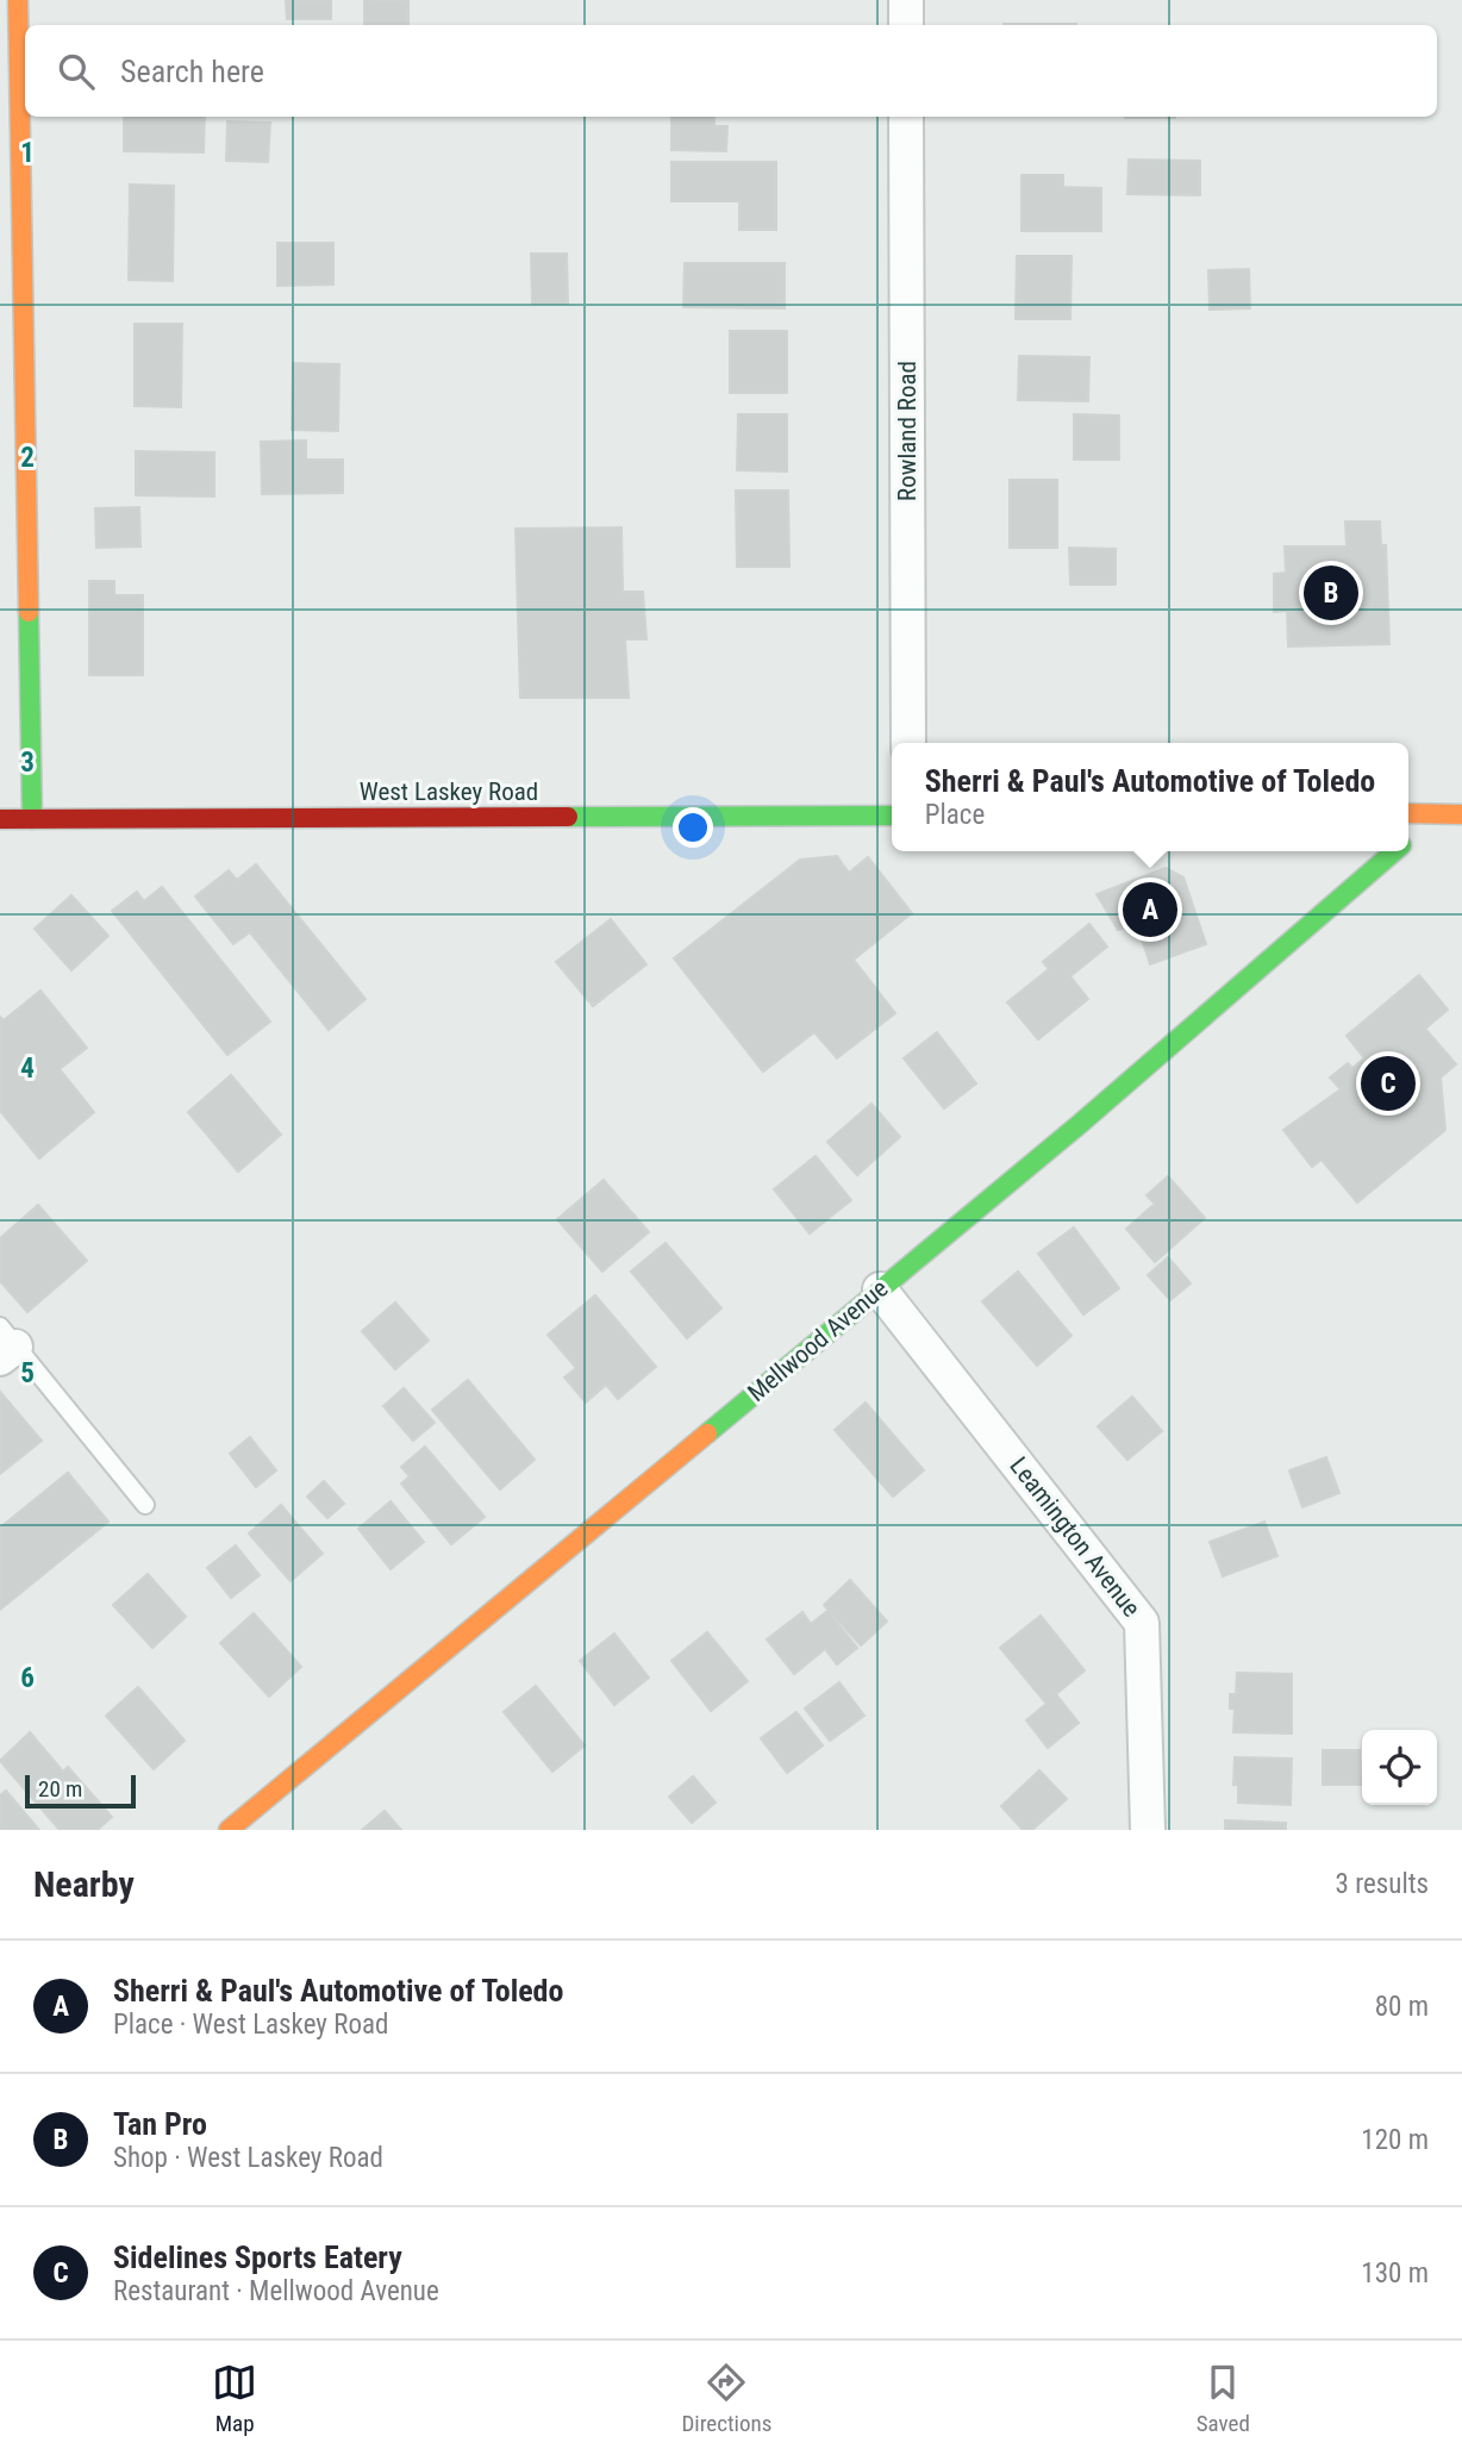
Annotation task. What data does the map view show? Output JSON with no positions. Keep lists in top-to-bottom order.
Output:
{
  "streets": {
    "street": [
      "Rowland Road",
      "West Laskey Road",
      "Mellwood Avenue",
      "Leamington Avenue"
    ]
  },
  "crossings": [
    ["Mellwood Avenue", "Leamington Avenue"]
  ],
  "scale_bar": "20 m",
  "page": {
    "search": "Search here",
    "pins": ["B", "A", "C"],
    "popup": ["Sherri & Paul's Automotive of Toledo", "Place"],
    "scale": "20 m",
    "heading": ["Nearby", "3 results"],
    "list": [
      {
        "mark": "A",
        "name": "Sherri & Paul's Automotive of Toledo",
        "note": "Place · West Laskey Road",
        "value": "80 m"
      },
      {
        "mark": "B",
        "name": "Tan Pro",
        "note": "Shop · West Laskey Road",
        "value": "120 m"
      },
      {
        "mark": "C",
        "name": "Sidelines Sports Eatery",
        "note": "Restaurant · Mellwood Avenue",
        "value": "130 m"
      }
    ],
    "nav": ["Map", "Directions", "Saved"]
  },
  "grid": {
    "rows": [
      "1",
      "2",
      "3",
      "4",
      "5",
      "6"
    ]
  }
}
